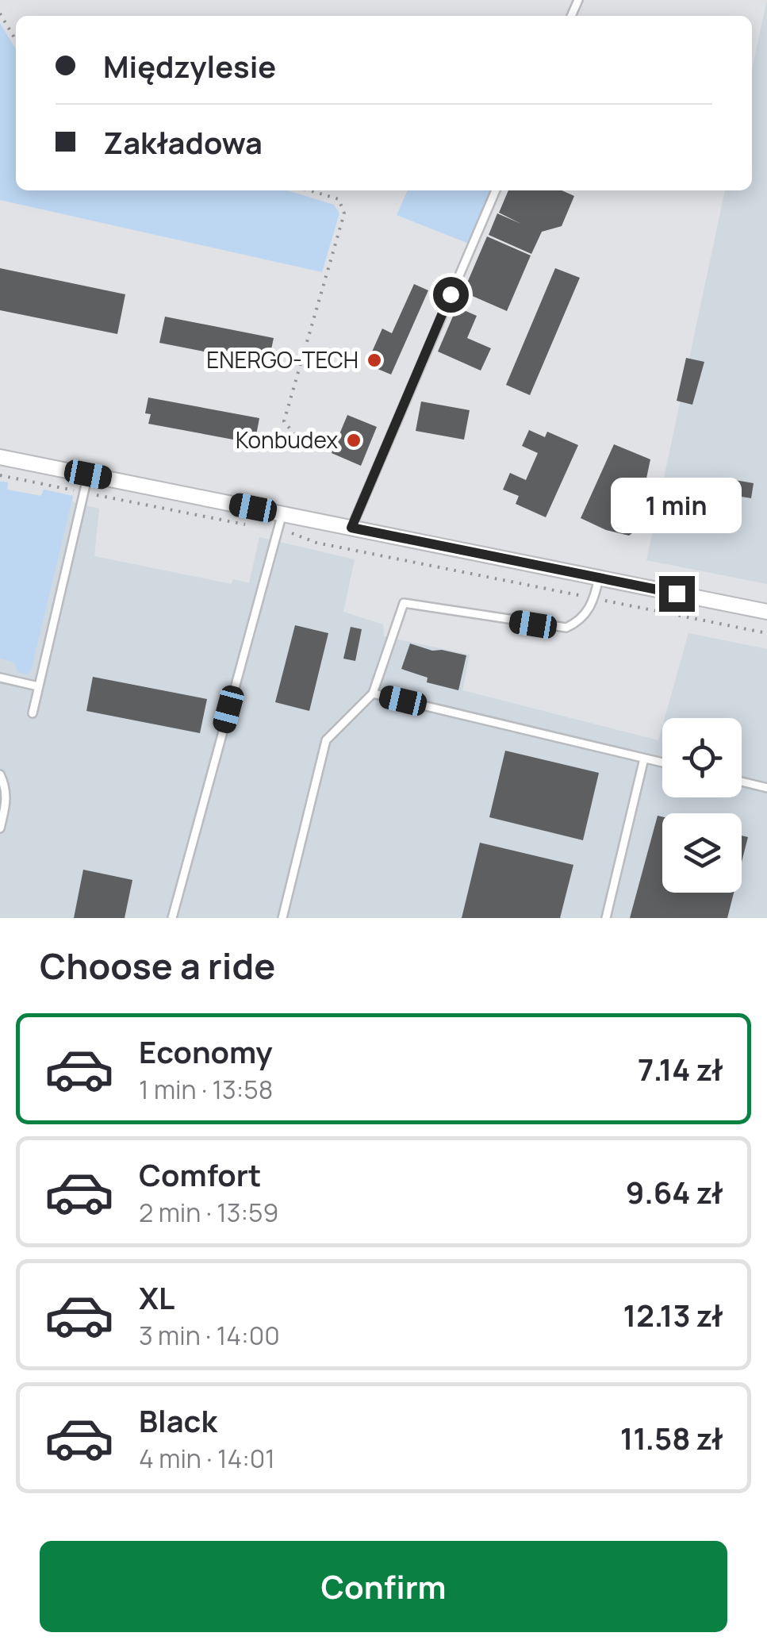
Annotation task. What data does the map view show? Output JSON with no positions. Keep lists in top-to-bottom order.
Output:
{
  "places": ["ENERGO-TECH", "Konbudex"],
  "page": {
    "banner": ["Międzylesie", "Zakładowa"],
    "bubble": "1 min",
    "heading": "Choose a ride",
    "list": [
      {
        "name": "Economy",
        "note": "1 min · 13:58",
        "value": "7.14 zł"
      },
      {
        "name": "Comfort",
        "note": "2 min · 13:59",
        "value": "9.64 zł"
      },
      {
        "name": "XL",
        "note": "3 min · 14:00",
        "value": "12.13 zł"
      },
      {
        "name": "Black",
        "note": "4 min · 14:01",
        "value": "11.58 zł"
      }
    ],
    "buttons": "Confirm"
  }
}
